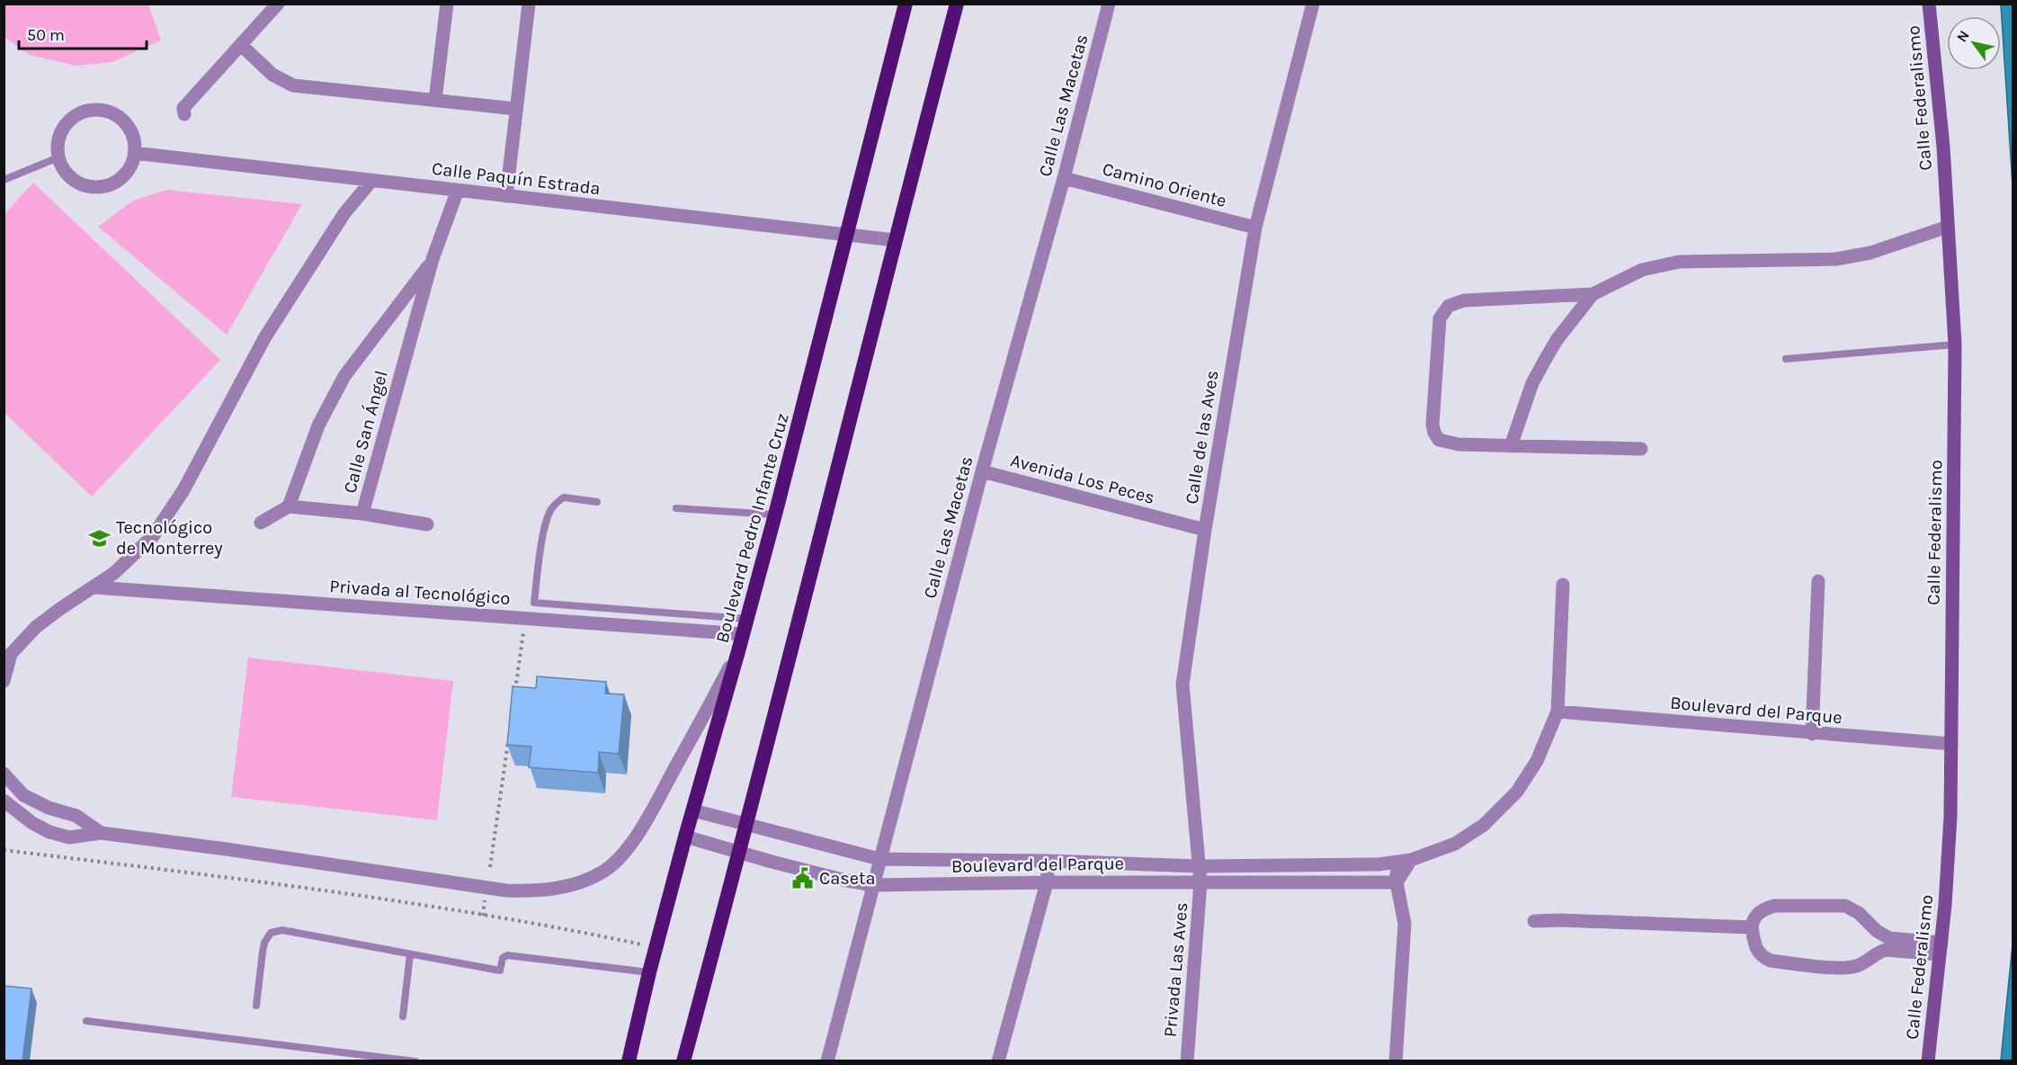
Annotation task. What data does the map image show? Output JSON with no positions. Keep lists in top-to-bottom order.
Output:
{
  "streets": {
    "highway": ["Boulevard Pedro Infante Cruz"],
    "main road": ["Calle Federalismo"],
    "street": [
      "Calle Las Macetas",
      "Calle Paquín Estrada",
      "Camino Oriente",
      "Calle San Ángel",
      "Calle de las Aves",
      "Avenida Los Peces",
      "Privada al Tecnológico",
      "Boulevard del Parque",
      "Privada Las Aves"
    ]
  },
  "crossings": [
    ["Calle Federalismo", "Boulevard del Parque"],
    ["Calle Las Macetas", "Camino Oriente"],
    ["Calle Las Macetas", "Avenida Los Peces"],
    ["Calle Las Macetas", "Boulevard del Parque"],
    ["Calle Paquín Estrada", "Calle San Ángel"],
    ["Calle Paquín Estrada", "Boulevard Pedro Infante Cruz"],
    ["Camino Oriente", "Calle de las Aves"],
    ["Calle de las Aves", "Avenida Los Peces"],
    ["Calle de las Aves", "Boulevard del Parque"],
    ["Calle de las Aves", "Privada Las Aves"],
    ["Boulevard Pedro Infante Cruz", "Privada al Tecnológico"],
    ["Boulevard Pedro Infante Cruz", "Boulevard del Parque"],
    ["Boulevard del Parque", "Privada Las Aves"]
  ],
  "places": {
    "school or university": ["Tecnológico de Monterrey"],
    "public building": ["Caseta"]
  },
  "scale_bar": "50 m",
  "north": "top left"
}
